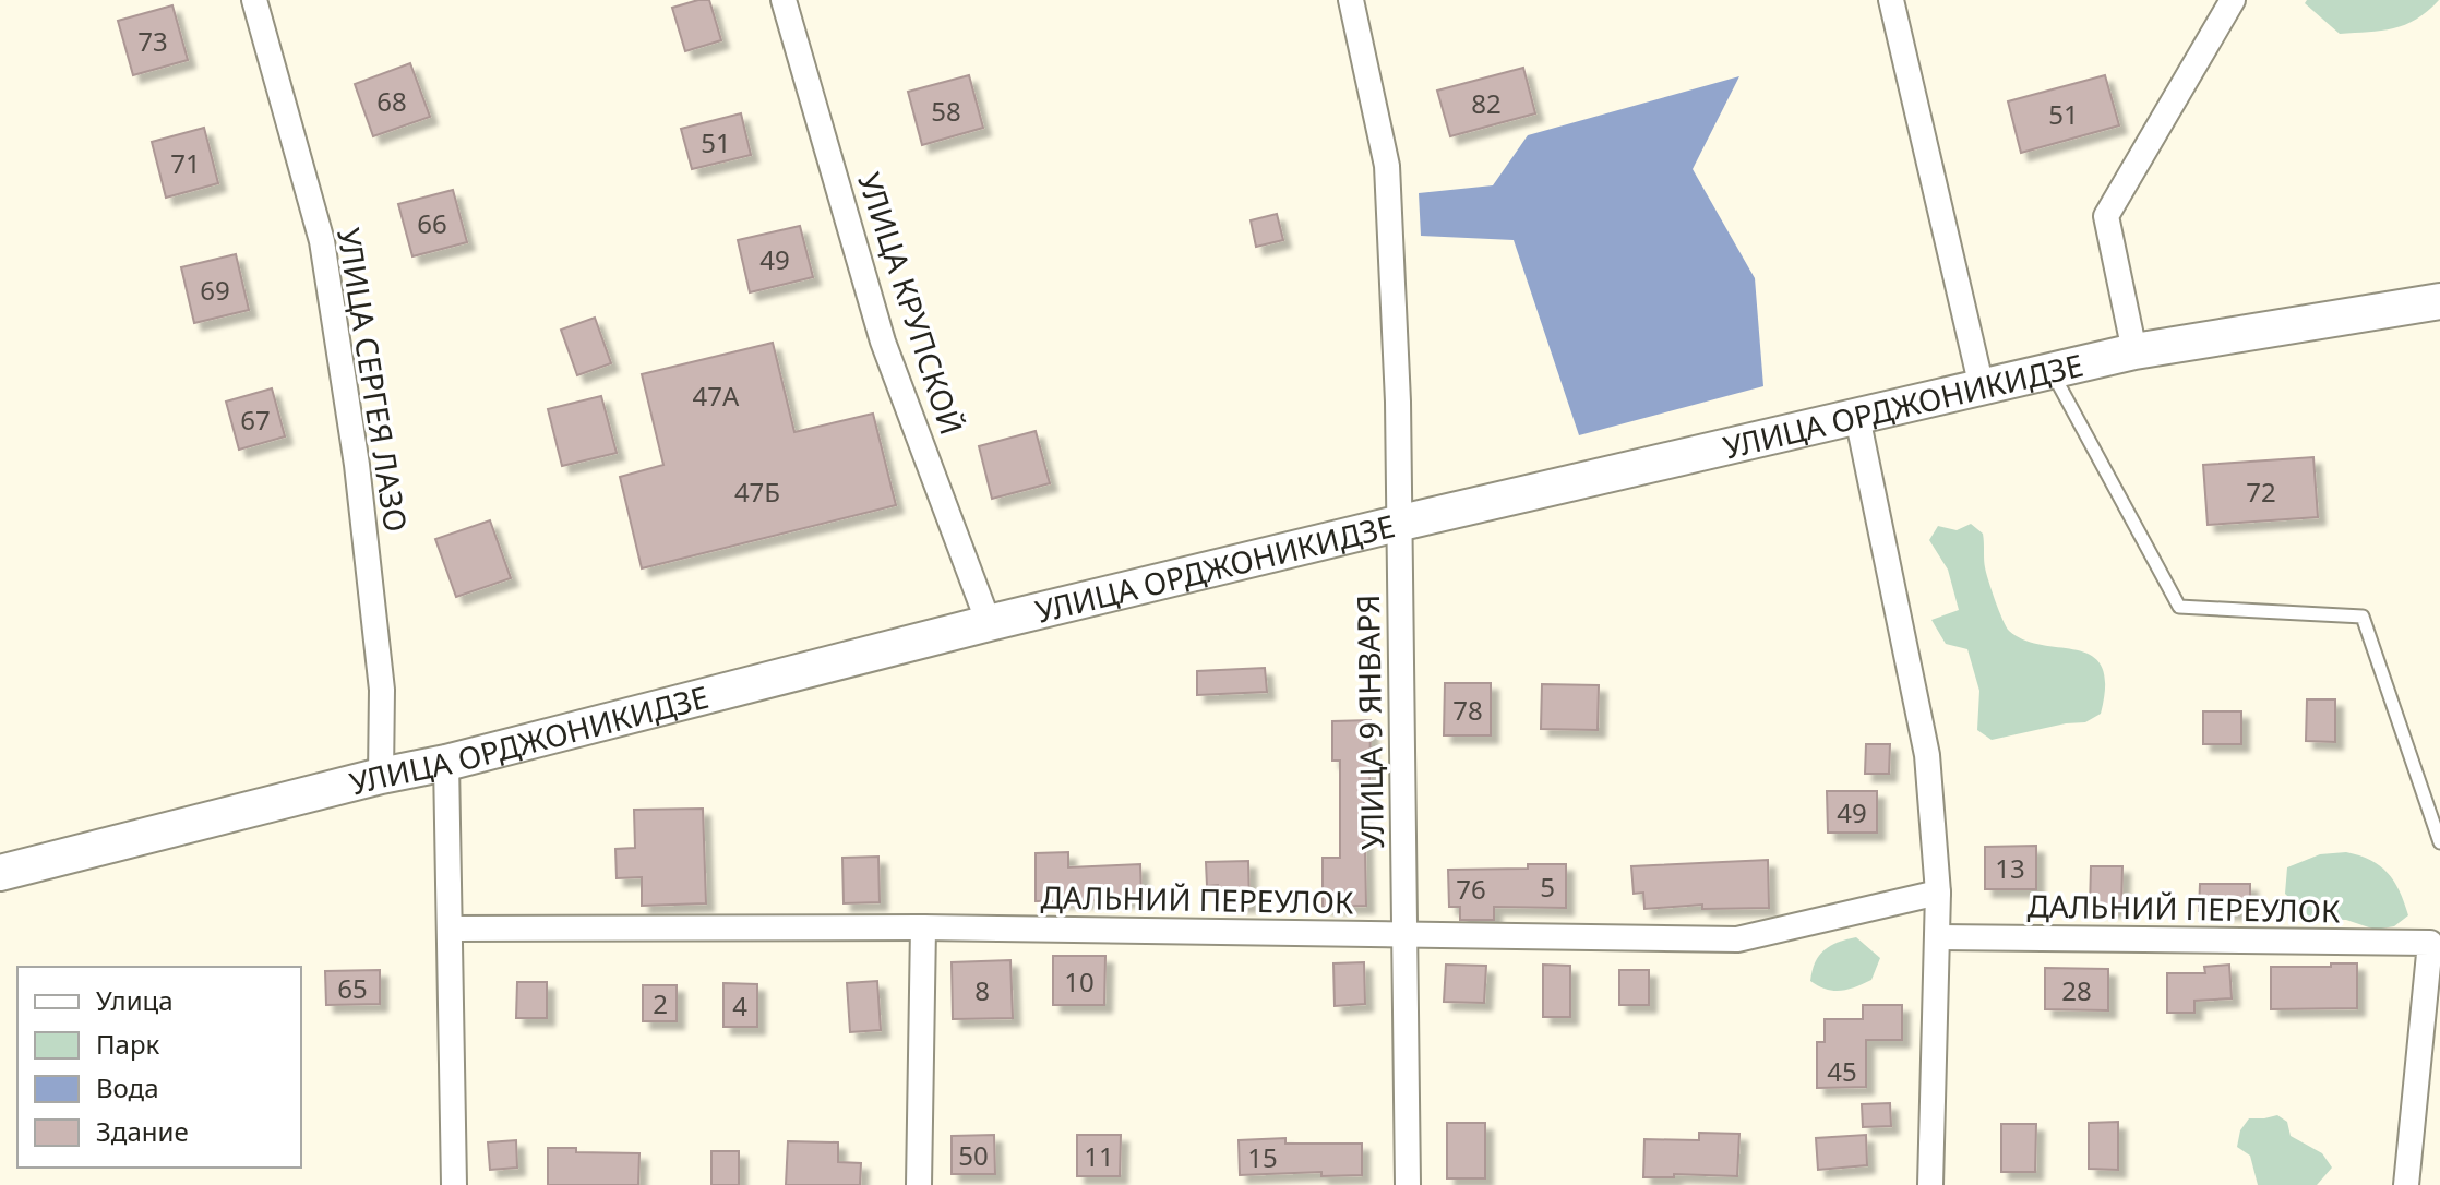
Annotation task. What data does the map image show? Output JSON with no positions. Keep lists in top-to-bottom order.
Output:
{
  "streets": {
    "main road": ["УЛИЦА ОРДЖОНИКИДЗЕ"],
    "street": [
      "УЛИЦА КРУПСКОЙ",
      "УЛИЦА СЕРГЕЯ ЛАЗО",
      "УЛИЦА 9 ЯНВАРЯ",
      "ДАЛЬНИЙ ПЕРЕУЛОК"
    ]
  },
  "crossings": [
    ["УЛИЦА КРУПСКОЙ", "УЛИЦА ОРДЖОНИКИДЗЕ"],
    ["УЛИЦА СЕРГЕЯ ЛАЗО", "УЛИЦА ОРДЖОНИКИДЗЕ"],
    ["УЛИЦА ОРДЖОНИКИДЗЕ", "УЛИЦА 9 ЯНВАРЯ"],
    ["УЛИЦА 9 ЯНВАРЯ", "ДАЛЬНИЙ ПЕРЕУЛОК"]
  ],
  "house_numbers": [
    "73",
    "68",
    "82",
    "58",
    "51",
    "51",
    "71",
    "66",
    "49",
    "69",
    "47А",
    "67",
    "47Б",
    "72",
    "78",
    "49",
    "13",
    "5",
    "76",
    "10",
    "65",
    "8",
    "28",
    "2",
    "4",
    "45",
    "50",
    "11",
    "15"
  ],
  "legend": [
    "Улица",
    "Парк",
    "Вода",
    "Здание"
  ]
}
